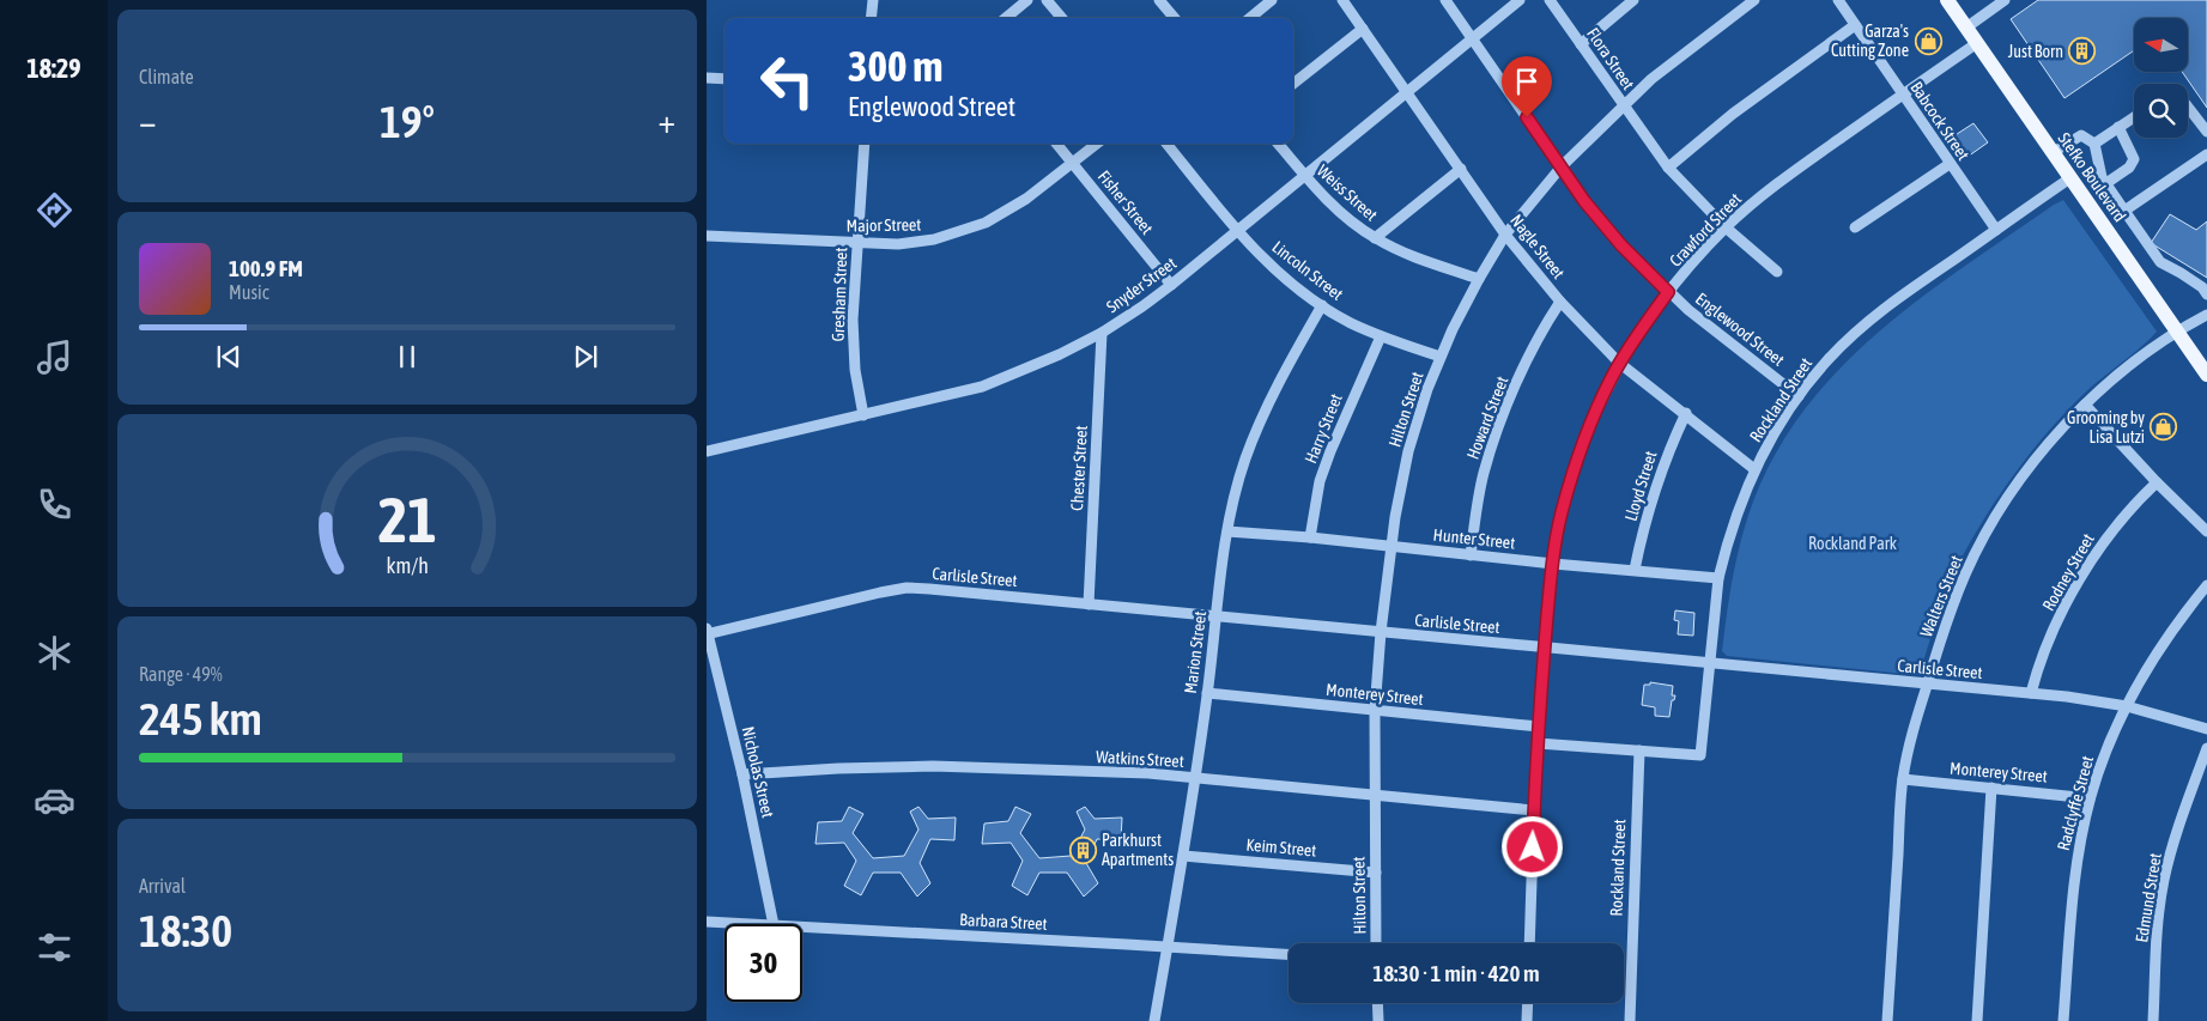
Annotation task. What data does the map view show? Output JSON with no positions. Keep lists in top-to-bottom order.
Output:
{
  "streets": {
    "main road": ["Stefko Boulevard"],
    "street": [
      "Flora Street",
      "Babcock Street",
      "Weiss Street",
      "Fisher Street",
      "Major Street",
      "Crawford Street",
      "Nagle Street",
      "Lincoln Street",
      "Snyder Street",
      "Gresham Street",
      "Englewood Street",
      "Rockland Street",
      "Hilton Street",
      "Howard Street",
      "Harry Street",
      "Chester Street",
      "Lloyd Street",
      "Hunter Street",
      "Rodney Street",
      "Carlisle Street",
      "Walters Street",
      "Marion Street",
      "Monterey Street",
      "Watkins Street",
      "Nicholas Street",
      "Radclyffe Street",
      "Keim Street",
      "Edmund Street",
      "Barbara Street"
    ]
  },
  "crossings": [
    ["Flora Street", "Crawford Street"],
    ["Flora Street", "Hilton Street"],
    ["Babcock Street", "Crawford Street"],
    ["Babcock Street", "Rockland Street"],
    ["Stefko Boulevard", "Crawford Street"],
    ["Stefko Boulevard", "Rockland Street"],
    ["Stefko Boulevard", "Walters Street"],
    ["Weiss Street", "Snyder Street"],
    ["Weiss Street", "Hilton Street"],
    ["Fisher Street", "Major Street"],
    ["Fisher Street", "Snyder Street"],
    ["Major Street", "Gresham Street"],
    ["Crawford Street", "Nagle Street"],
    ["Crawford Street", "Englewood Street"],
    ["Crawford Street", "Hunter Street"],
    ["Crawford Street", "Carlisle Street"],
    ["Crawford Street", "Monterey Street"],
    ["Crawford Street", "Watkins Street"],
    ["Nagle Street", "Snyder Street"],
    ["Nagle Street", "Rockland Street"],
    ["Nagle Street", "Hilton Street"],
    ["Nagle Street", "Howard Street"],
    ["Nagle Street", "Lloyd Street"],
    ["Lincoln Street", "Snyder Street"],
    ["Lincoln Street", "Hilton Street"],
    ["Lincoln Street", "Harry Street"],
    ["Lincoln Street", "Marion Street"],
    ["Snyder Street", "Gresham Street"],
    ["Snyder Street", "Englewood Street"],
    ["Snyder Street", "Chester Street"],
    ["Englewood Street", "Rockland Street"],
    ["Englewood Street", "Hilton Street"],
    ["Rockland Street", "Hunter Street"],
    ["Rockland Street", "Carlisle Street"],
    ["Hilton Street", "Hunter Street"],
    ["Hilton Street", "Carlisle Street"],
    ["Hilton Street", "Monterey Street"],
    ["Hilton Street", "Watkins Street"],
    ["Hilton Street", "Keim Street"],
    ["Howard Street", "Hunter Street"],
    ["Harry Street", "Hunter Street"],
    ["Chester Street", "Carlisle Street"],
    ["Lloyd Street", "Hunter Street"],
    ["Hunter Street", "Marion Street"],
    ["Rodney Street", "Carlisle Street"],
    ["Carlisle Street", "Walters Street"],
    ["Carlisle Street", "Marion Street"],
    ["Carlisle Street", "Nicholas Street"],
    ["Carlisle Street", "Radclyffe Street"],
    ["Walters Street", "Monterey Street"],
    ["Marion Street", "Monterey Street"],
    ["Marion Street", "Watkins Street"],
    ["Marion Street", "Keim Street"],
    ["Marion Street", "Barbara Street"],
    ["Monterey Street", "Radclyffe Street"],
    ["Watkins Street", "Nicholas Street"]
  ],
  "parks": ["Rockland Park"],
  "places": {
    "shop": ["Garza's Cutting Zone", "Grooming by Lisa Lutzi"],
    "building": ["Just Born", "Parkhurst Apartments"]
  },
  "north": "left",
  "page": {
    "tabs": "18:29",
    "tile": [
      "Climate",
      ["Range · 49%", "245 km"],
      ["Arrival", "18:30"]
    ],
    "turn": ["300 m", "Englewood Street"],
    "heat": ["−", "19°", "+"],
    "song": ["100.9 FM", "Music"],
    "limit": "30",
    "trip": "18:30 · 1 min · 420 m",
    "gauge": ["21", "km/h"]
  }
}
